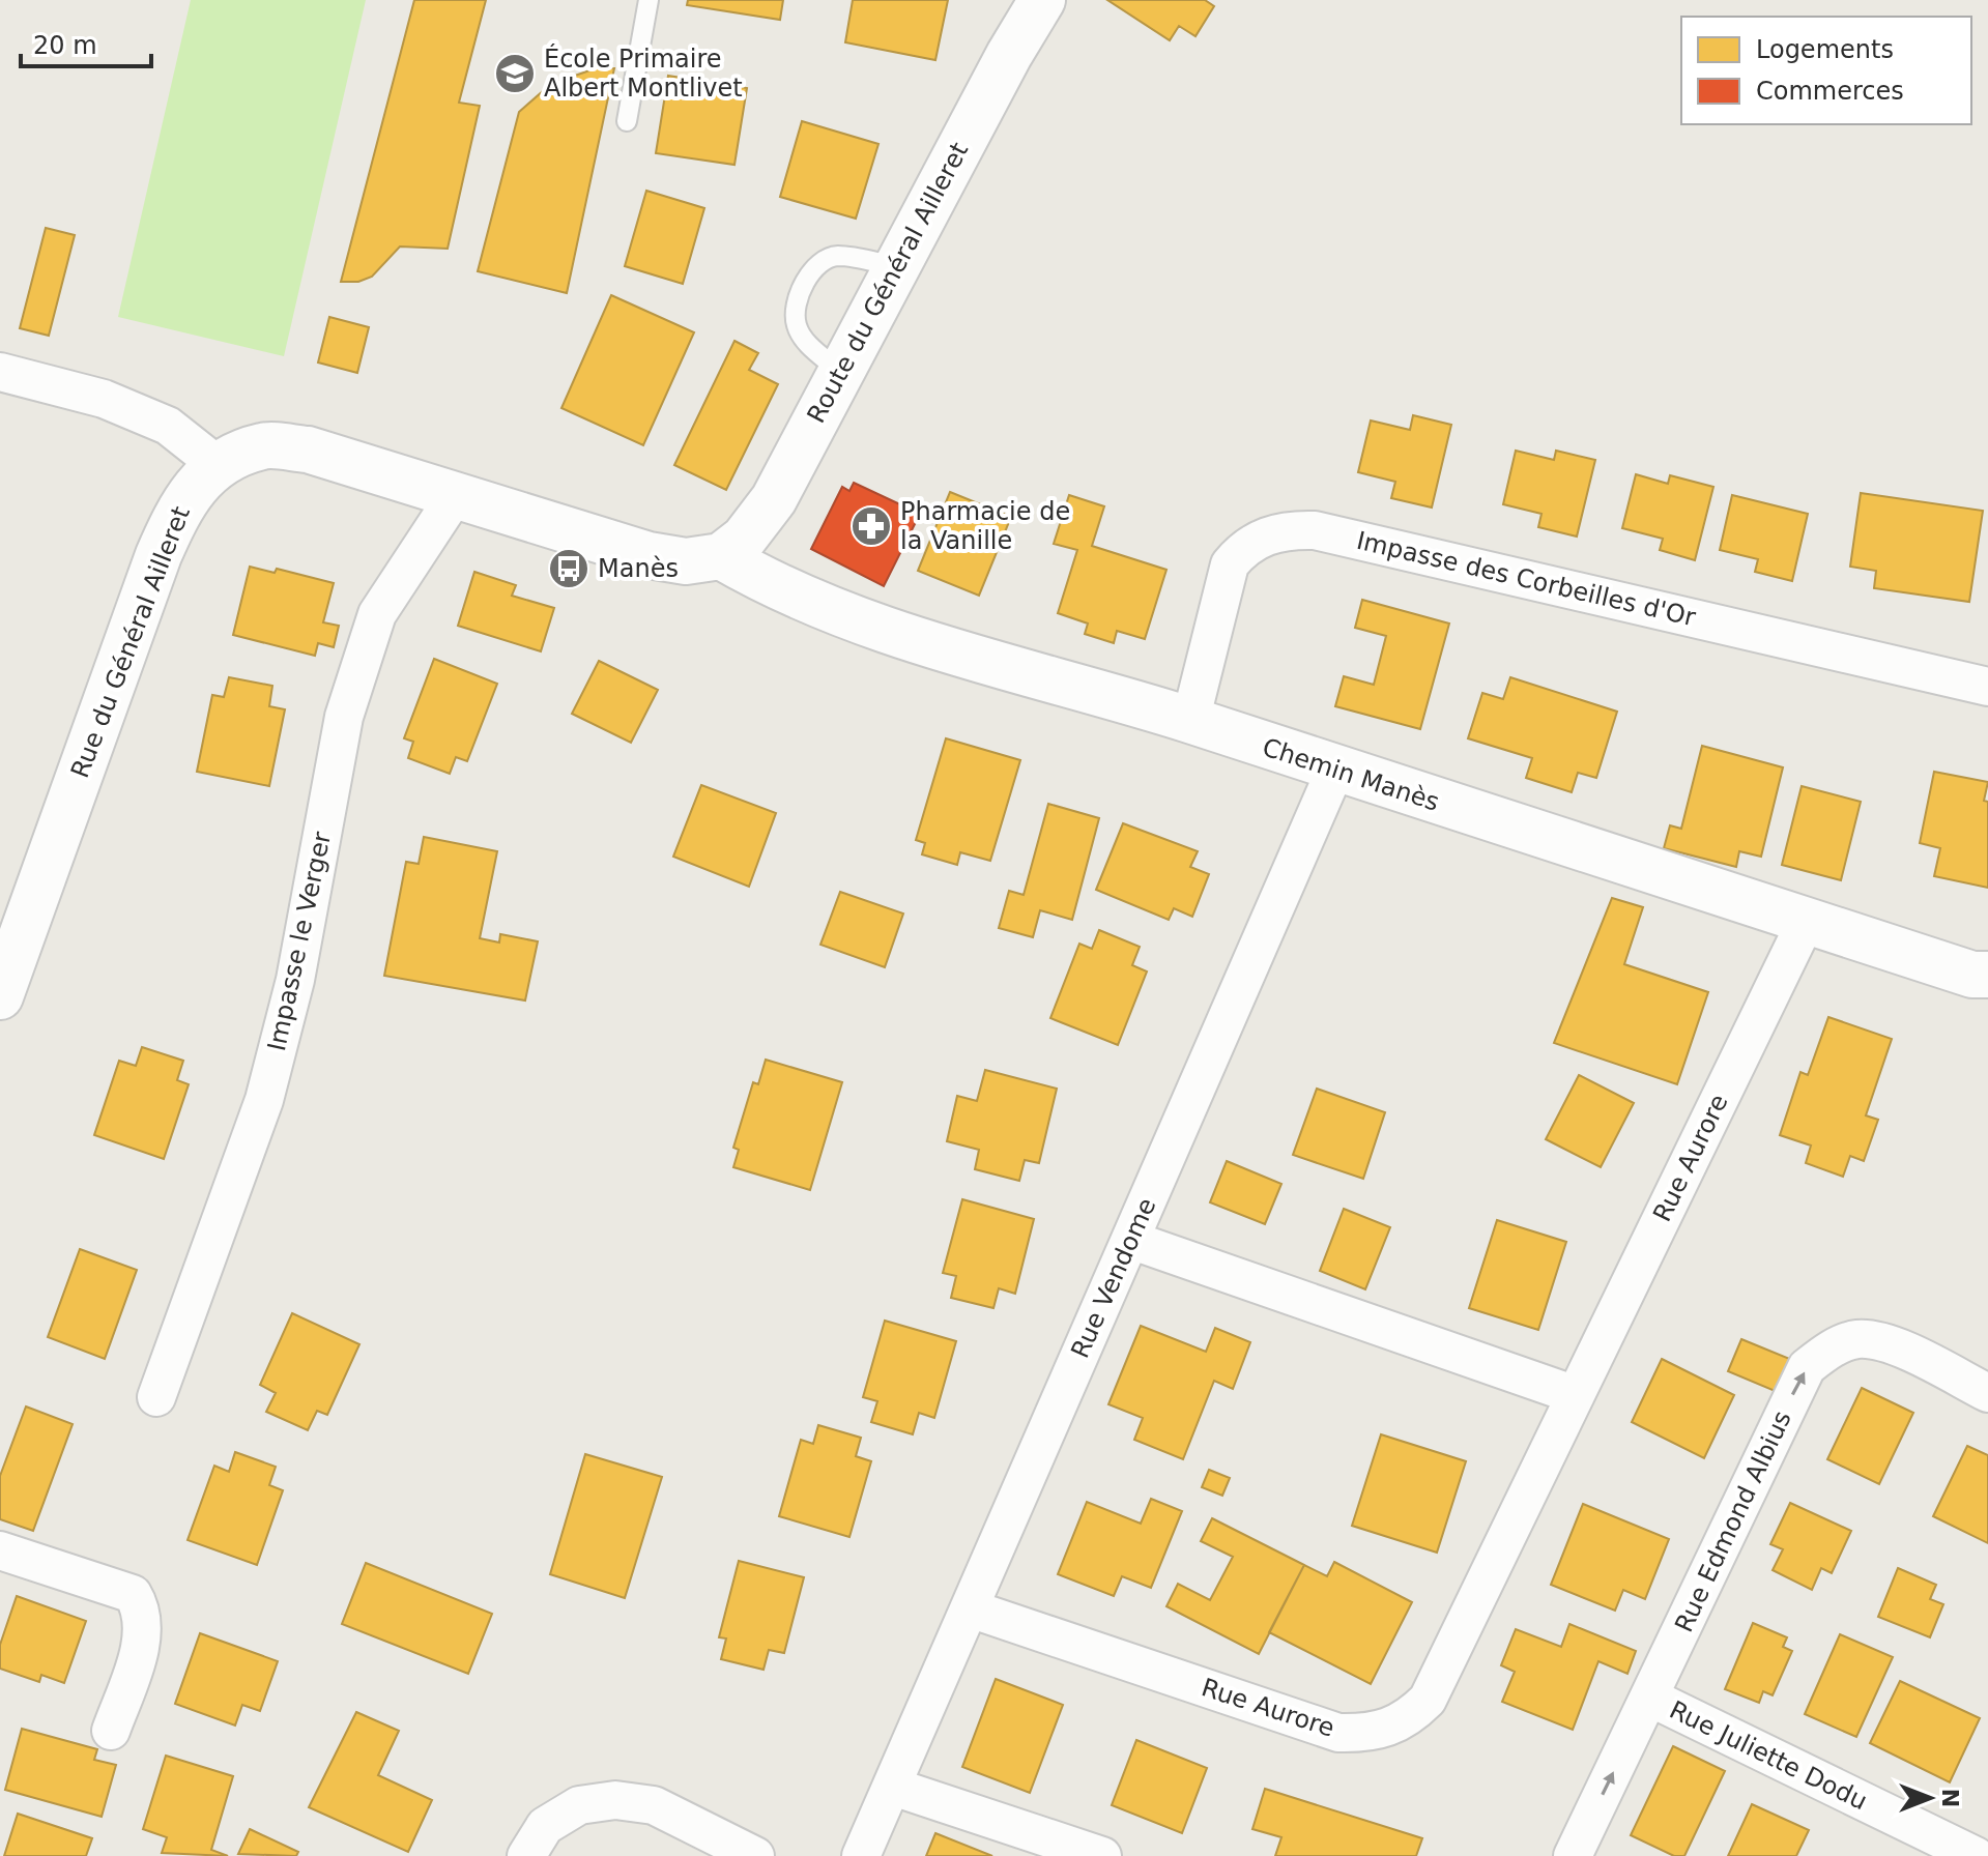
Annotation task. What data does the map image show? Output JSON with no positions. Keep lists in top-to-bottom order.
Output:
{
  "streets": {
    "main road": ["Route du Général Ailleret", "Rue du Général Ailleret", "Chemin Manès"],
    "street": [
      "Impasse des Corbeilles d'Or",
      "Impasse le Verger",
      "Rue Aurore",
      "Rue Vendome",
      "Rue Edmond Albius",
      "Rue Juliette Dodu"
    ]
  },
  "crossings": [
    ["Route du Général Ailleret", "Rue du Général Ailleret"],
    ["Route du Général Ailleret", "Chemin Manès"],
    ["Impasse des Corbeilles d'Or", "Chemin Manès"],
    ["Rue du Général Ailleret", "Chemin Manès"],
    ["Rue du Général Ailleret", "Impasse le Verger"],
    ["Chemin Manès", "Rue Aurore"],
    ["Chemin Manès", "Rue Vendome"],
    ["Rue Aurore", "Rue Vendome"],
    ["Rue Edmond Albius", "Rue Juliette Dodu"]
  ],
  "one_way": ["Rue Edmond Albius"],
  "places": {
    "school or university": ["École Primaire Albert Montlivet"],
    "pharmacy": ["Pharmacie de la Vanille"],
    "bus stop": ["Manès"]
  },
  "legend": ["Logements", "Commerces"],
  "scale_bar": "20 m",
  "north": "right"
}
